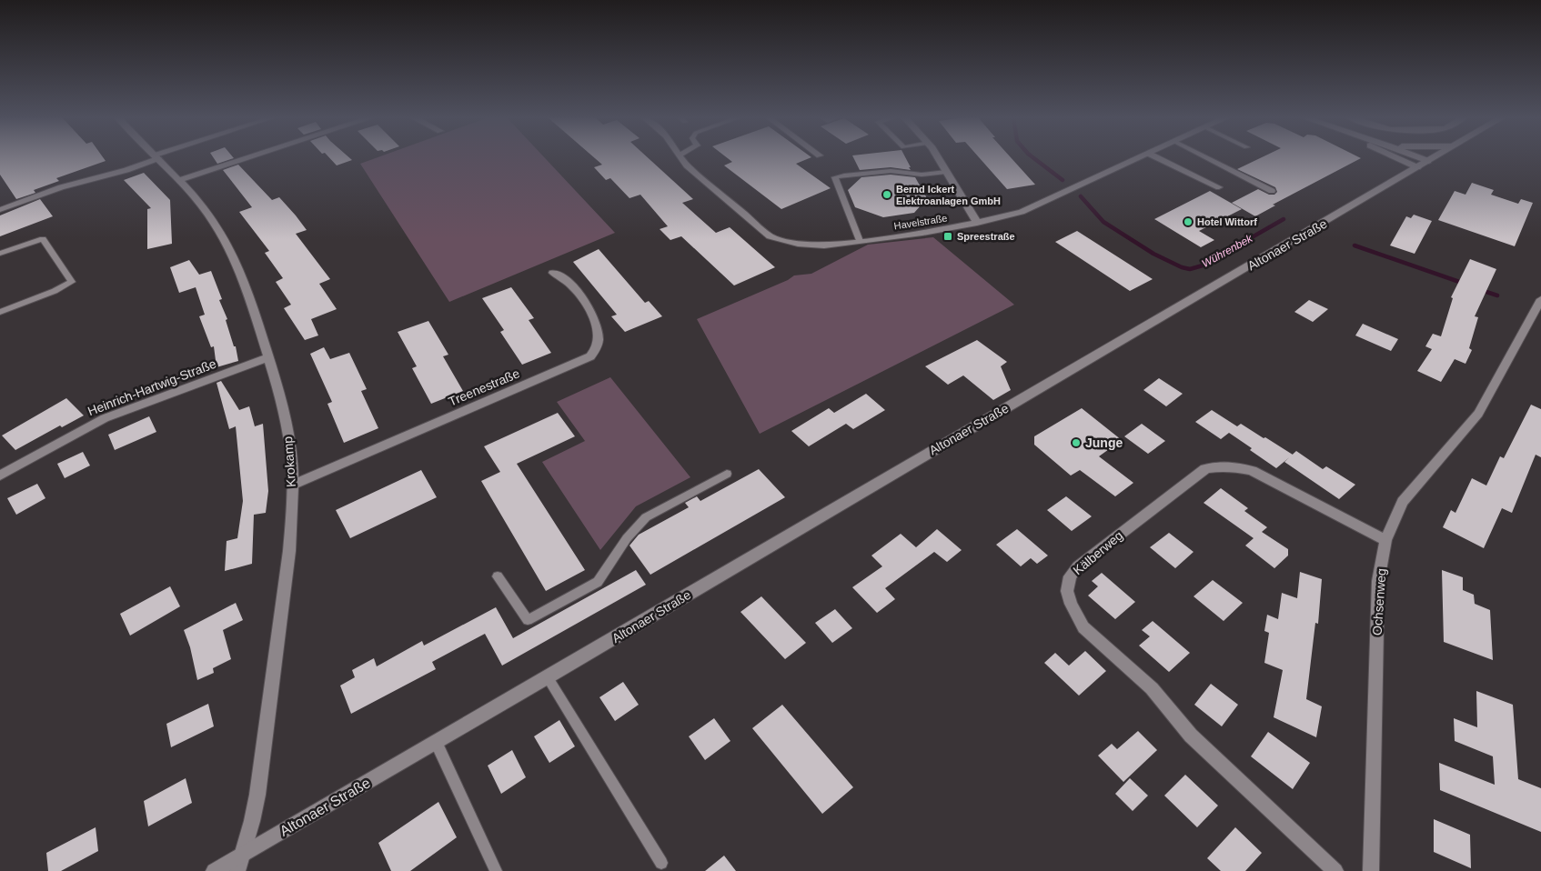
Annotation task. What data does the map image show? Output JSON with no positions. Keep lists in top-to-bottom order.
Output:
{
  "streets": {
    "street": [
      "Havelstraße",
      "Altonaer Straße",
      "Heinrich-Hartwig-Straße",
      "Treenestraße",
      "Krokamp",
      "Kälberweg",
      "Ochsenweg"
    ]
  },
  "crossings": [
    ["Altonaer Straße", "Krokamp"],
    ["Heinrich-Hartwig-Straße", "Krokamp"],
    ["Treenestraße", "Krokamp"],
    ["Kälberweg", "Ochsenweg"]
  ],
  "water": ["Wührenbek"],
  "places": {
    "other": ["Bernd Ickert Elektroanlagen GmbH", "Hotel Wittorf", "Junge"],
    "transit": ["Spreestraße"]
  }
}
